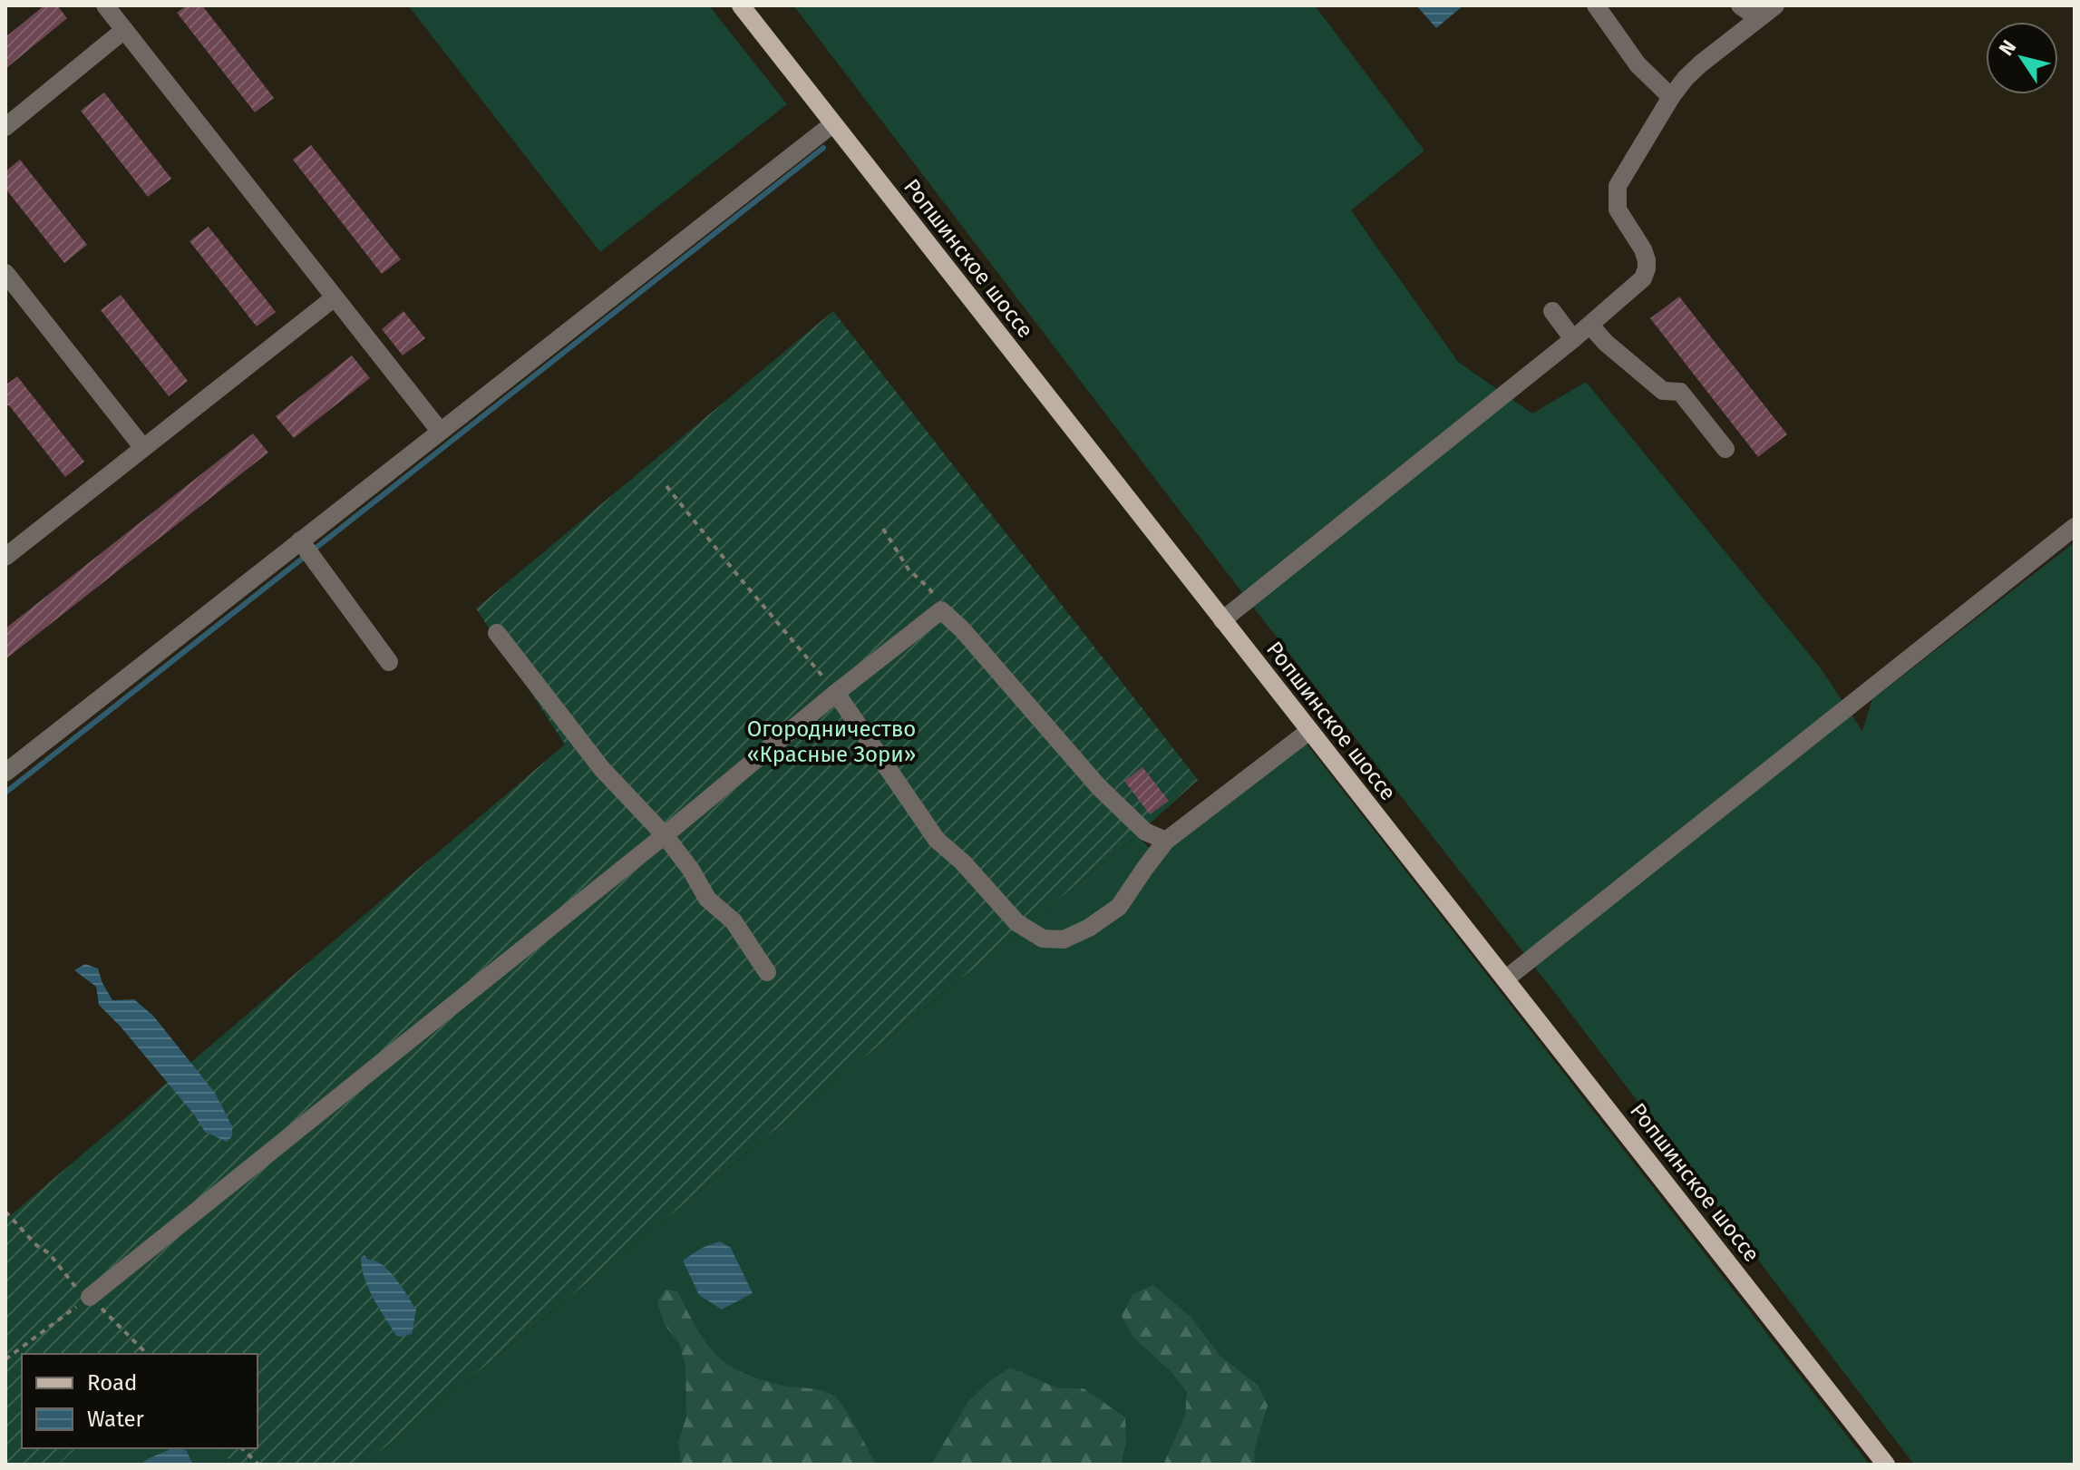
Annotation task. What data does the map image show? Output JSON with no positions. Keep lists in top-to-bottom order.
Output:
{
  "streets": {
    "main road": ["Ропшинское шоссе"]
  },
  "parks": ["Огородничество «Красные Зори»"],
  "legend": ["Road", "Water"],
  "north": "top left"
}
